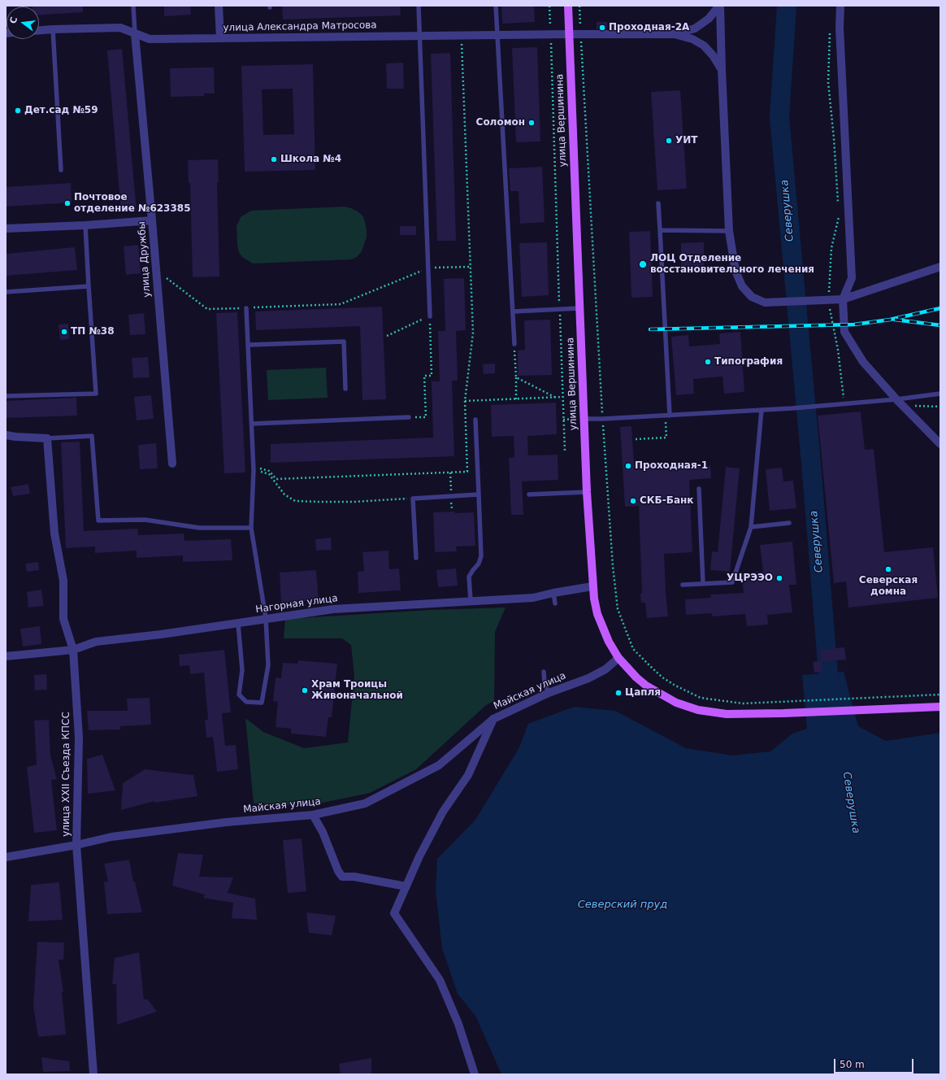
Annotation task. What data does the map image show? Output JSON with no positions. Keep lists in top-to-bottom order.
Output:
{
  "streets": {
    "main road": ["улица Вершинина"],
    "street": [
      "улица Александра Матросова",
      "улица Дружбы",
      "Нагорная улица",
      "Майская улица",
      "улица XXII Съезда КПСС"
    ]
  },
  "crossings": [
    ["улица Александра Матросова", "улица Вершинина"],
    ["улица Александра Матросова", "улица Дружбы"],
    ["улица Вершинина", "Нагорная улица"],
    ["улица Вершинина", "Майская улица"],
    ["Нагорная улица", "улица XXII Съезда КПСС"],
    ["Майская улица", "улица XXII Съезда КПСС"]
  ],
  "water": ["Северушка", "Северский пруд"],
  "places": [
    "Проходная-2А",
    "Дет.сад №59",
    "Соломон",
    "УИТ",
    "Школа №4",
    "Почтовое отделение №623385",
    "ЛОЦ Отделение восстановительного лечения",
    "ТП №38",
    "Типография",
    "Проходная-1",
    "СКБ-Банк",
    "Северская домна",
    "УЦРЭЭО",
    "Храм Троицы Живоначальной",
    "Цапля"
  ],
  "scale_bar": "50 m",
  "north": "left"
}
